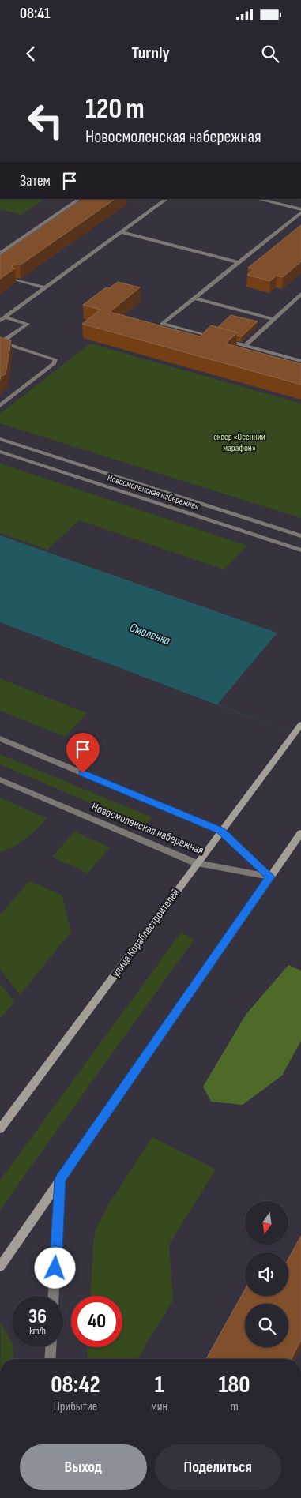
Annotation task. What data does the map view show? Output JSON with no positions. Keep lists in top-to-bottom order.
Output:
{
  "streets": {
    "main road": ["улица Кораблестроителей"],
    "street": ["Новосмоленская набережная"]
  },
  "crossings": [
    ["Новосмоленская набережная", "улица Кораблестроителей"]
  ],
  "water": ["Смоленка"],
  "parks": ["сквер «Осенний марафон»"],
  "north": "bottom",
  "page": {
    "status": "08:41",
    "header": "Turnly",
    "turn": ["120 m", "Новосмоленская набережная"],
    "then": "Затем",
    "speed": "36 km/h",
    "limit": "40",
    "eta": [
      "08:42",
      "Прибытие",
      "1",
      "мин",
      "180",
      "m"
    ],
    "buttons": ["Выход", "Поделиться"]
  }
}
